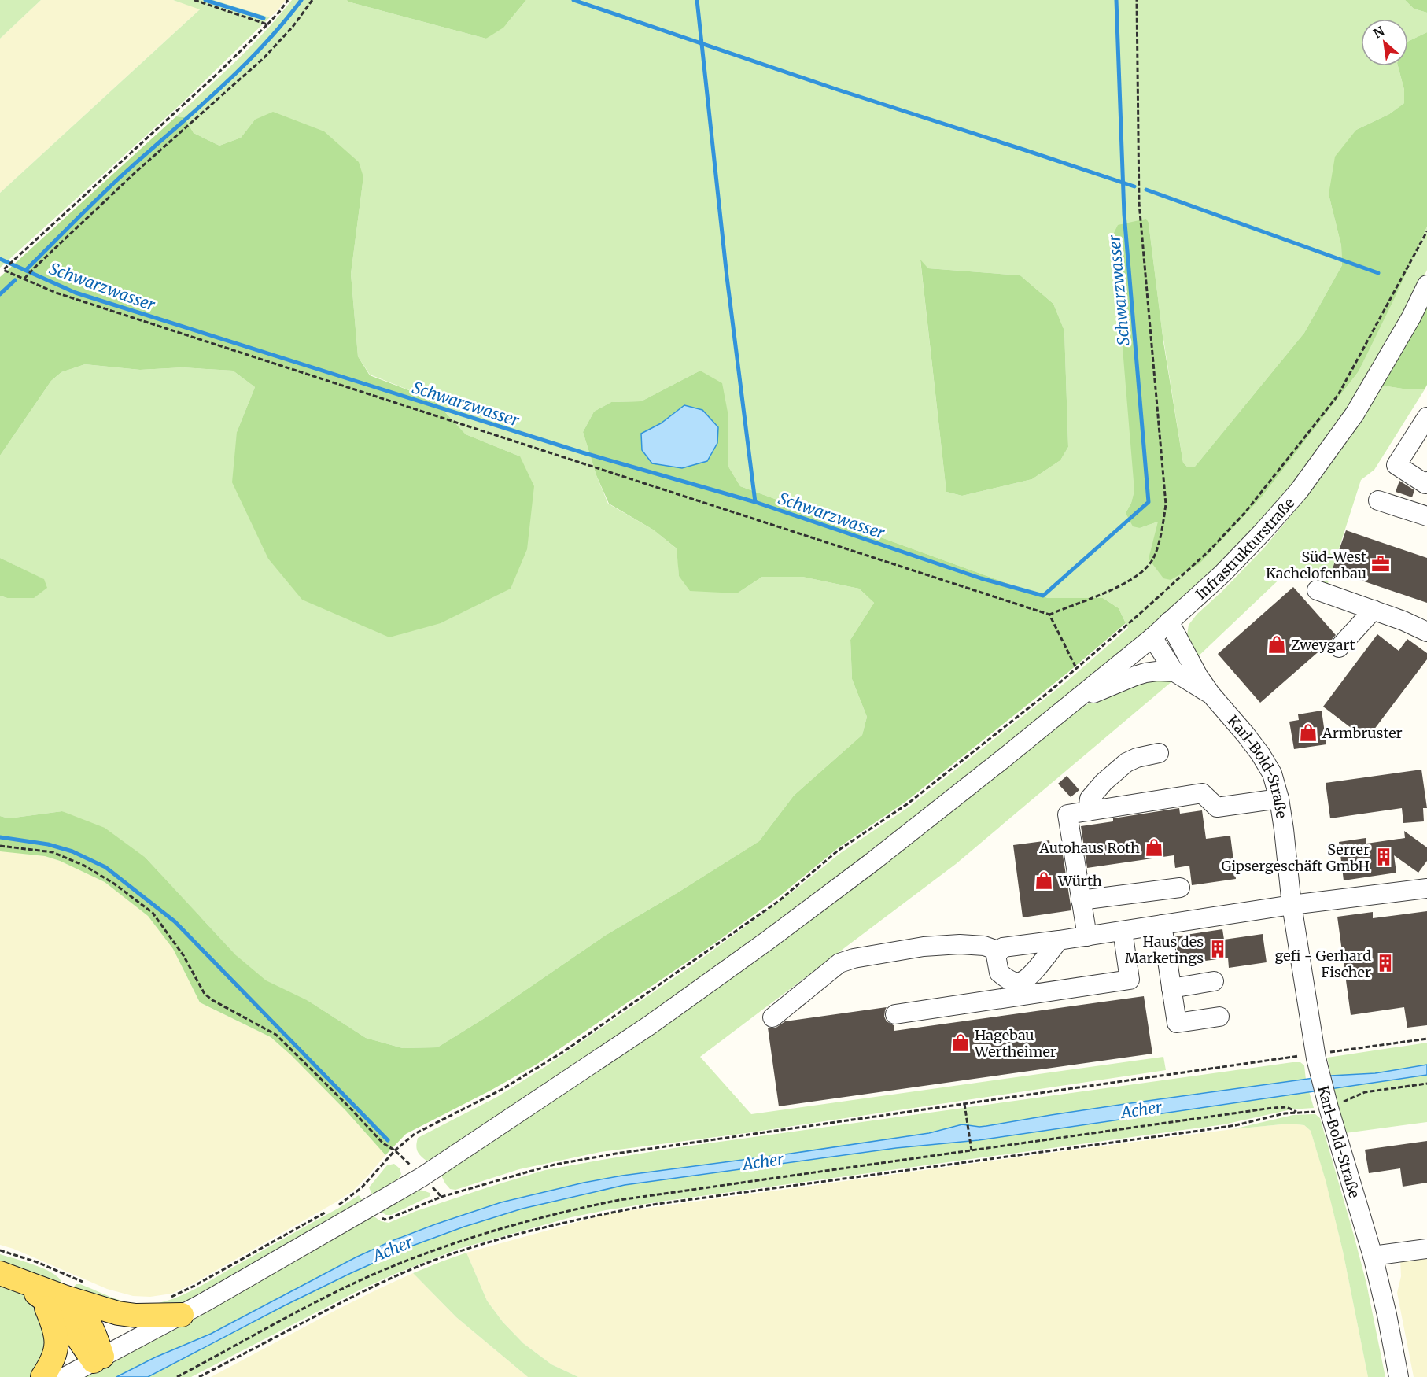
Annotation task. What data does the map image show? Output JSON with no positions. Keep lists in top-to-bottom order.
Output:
{
  "streets": {
    "street": ["Infrastrukturstraße", "Karl-Bold-Straße"]
  },
  "water": ["Schwarzwasser", "Acher"],
  "places": {
    "office": ["Süd-West Kachelofenbau"],
    "shop": [
      "Zweygart",
      "Armbruster",
      "Autohaus Roth",
      "Würth",
      "Hagebau Wertheimer"
    ],
    "building": ["Serrer Gipsergeschäft GmbH", "Haus des Marketings", "gefi - Gerhard Fischer"]
  },
  "north": "top left"
}
